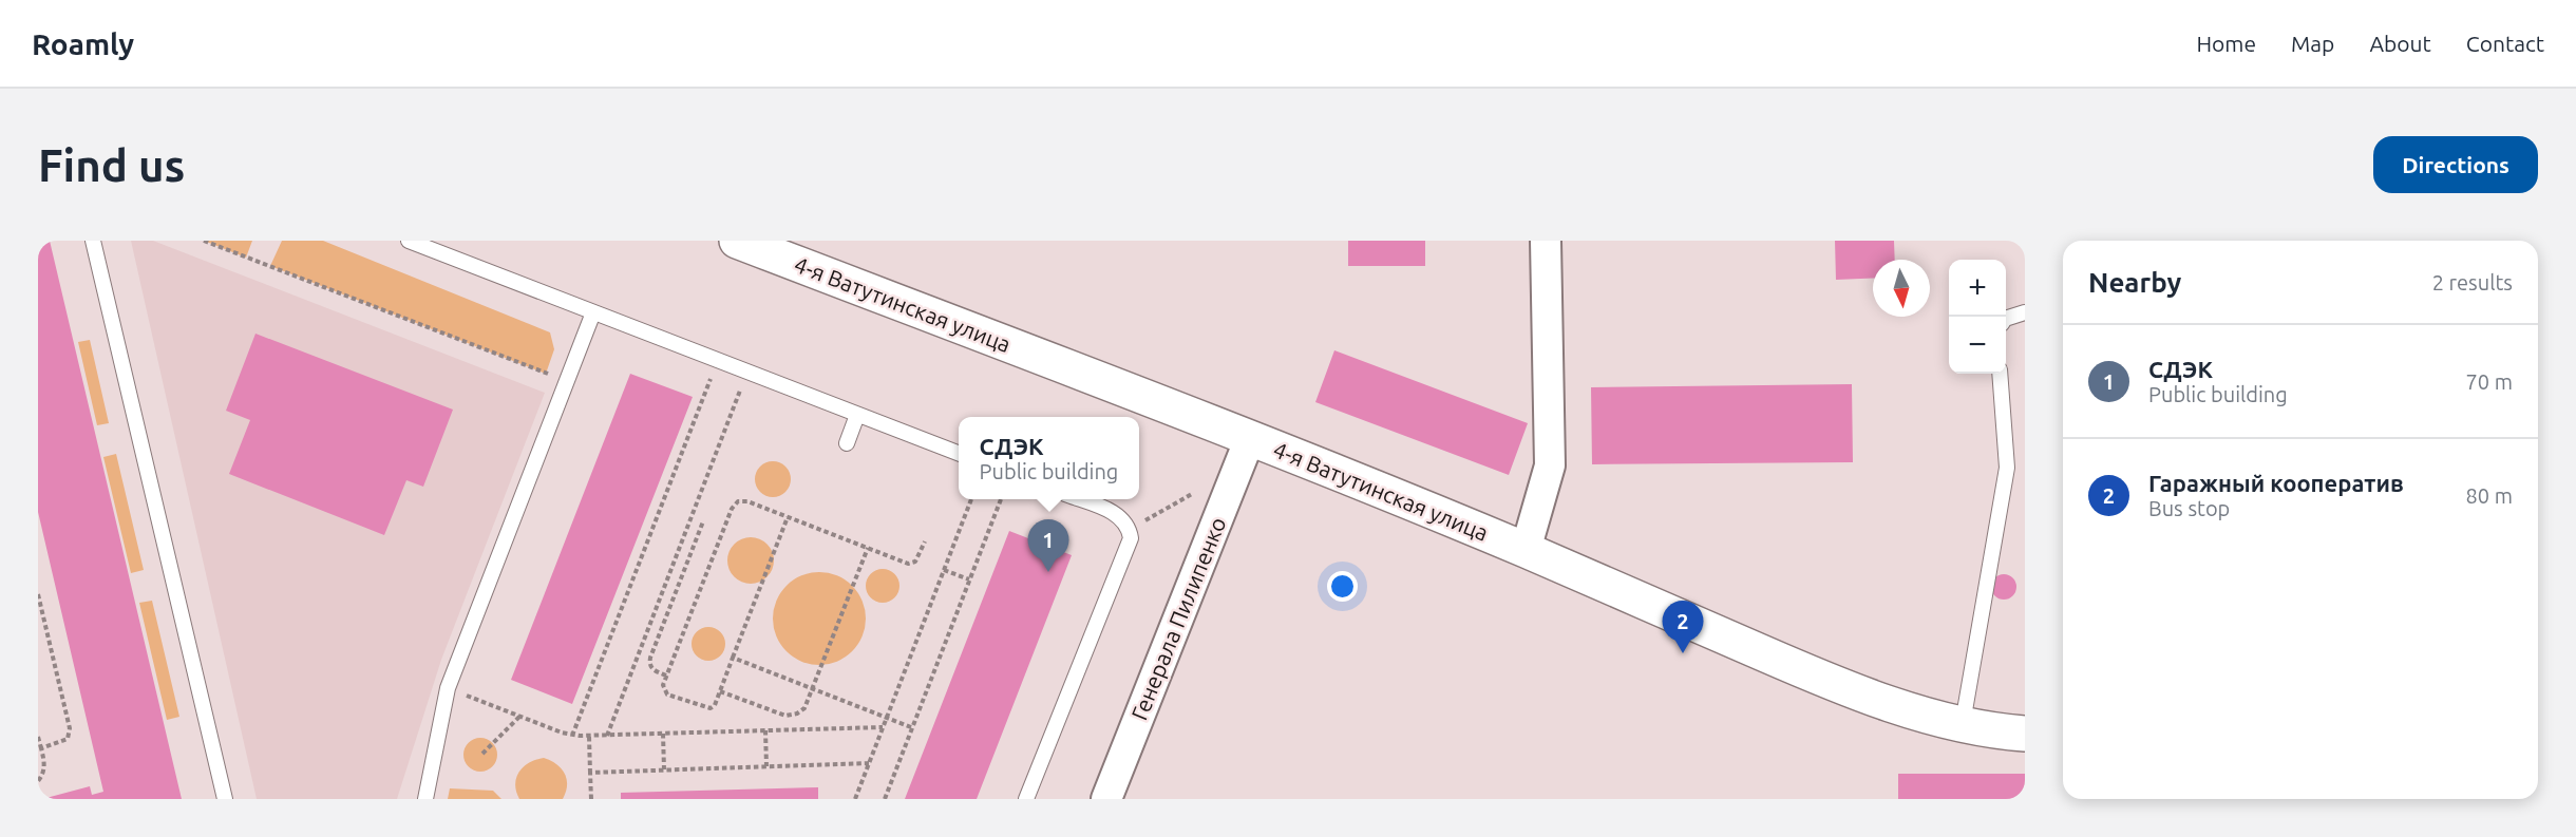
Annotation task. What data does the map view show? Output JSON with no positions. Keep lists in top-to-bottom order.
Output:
{
  "streets": {
    "street": ["4-я Ватутинская улица", "Генерала Пилипенко"]
  },
  "crossings": [
    ["4-я Ватутинская улица", "Генерала Пилипенко"]
  ],
  "north": "bottom",
  "page": {
    "header": "Roamly",
    "nav": [
      "Home",
      "Map",
      "About",
      "Contact"
    ],
    "buttons": "Directions",
    "title": "Find us",
    "heading": ["Nearby", "2 results"],
    "map_buttons": ["+", "−"],
    "list": [
      {
        "mark": "1",
        "name": "СДЭК",
        "note": "Public building",
        "value": "70 m"
      },
      {
        "mark": "2",
        "name": "Гаражный кооператив",
        "note": "Bus stop",
        "value": "80 m"
      }
    ],
    "popup": ["СДЭК", "Public building"],
    "pins": ["1", "2"]
  }
}
